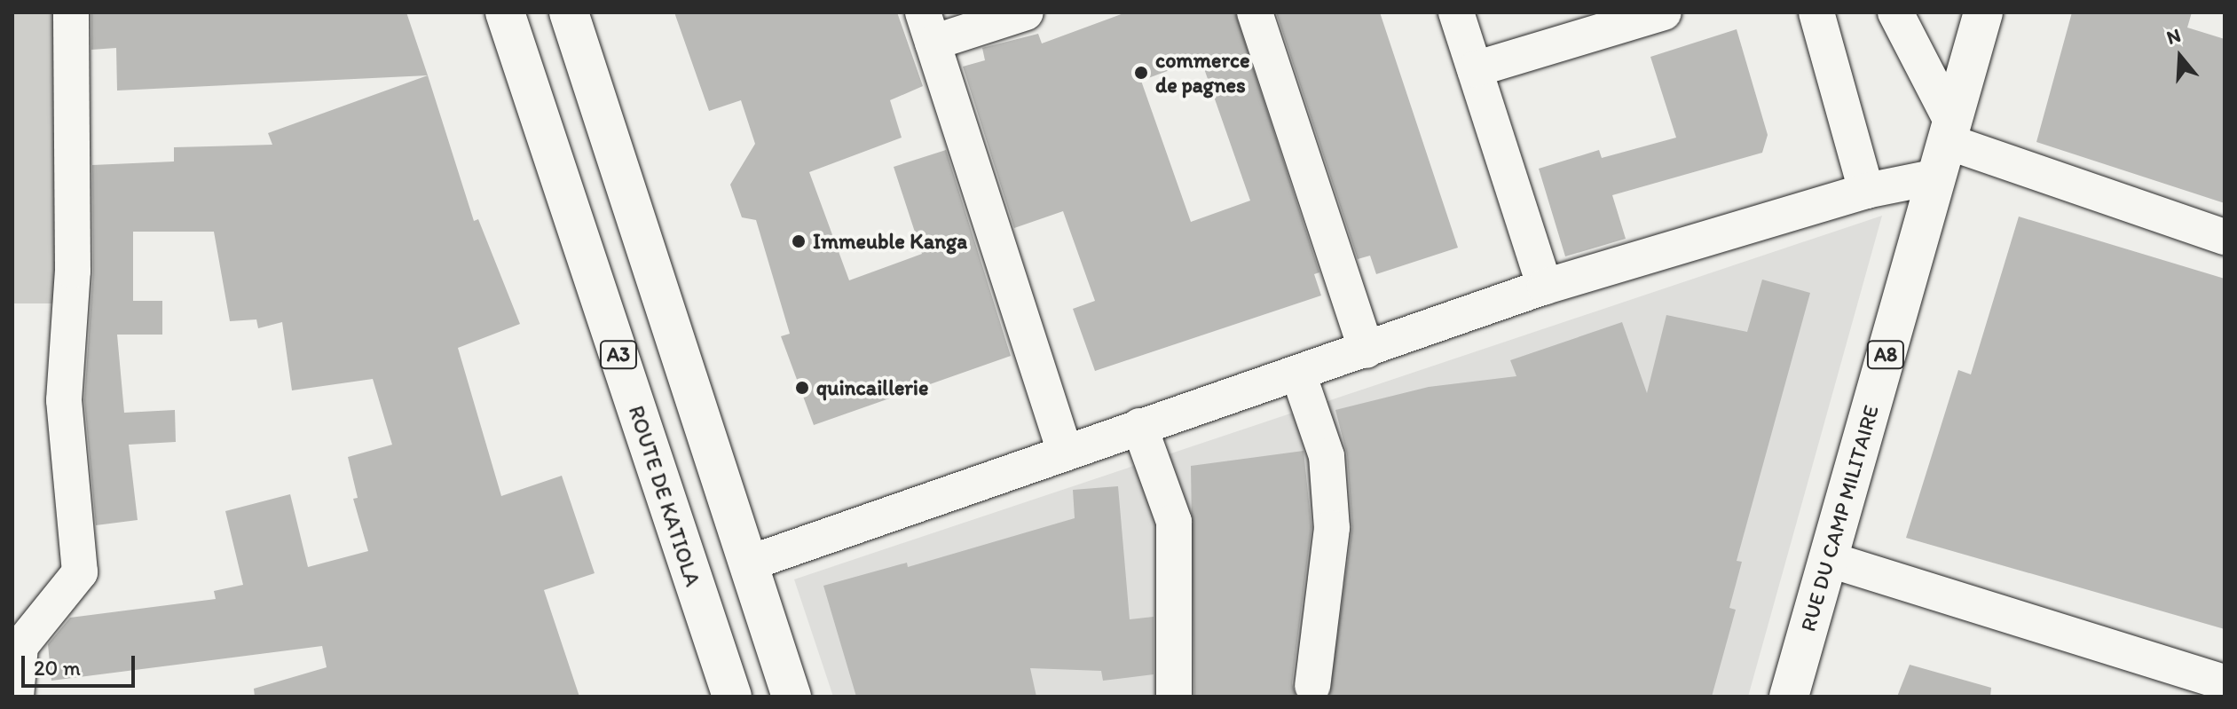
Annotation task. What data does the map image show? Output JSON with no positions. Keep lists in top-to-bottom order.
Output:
{
  "streets": {
    "main road": [
      "A3",
      "A8",
      "ROUTE DE KATIOLA",
      "RUE DU CAMP MILITAIRE"
    ]
  },
  "places": ["commerce de pagnes", "Immeuble Kanga", "quincaillerie"],
  "scale_bar": "20 m",
  "north": "top"
}
